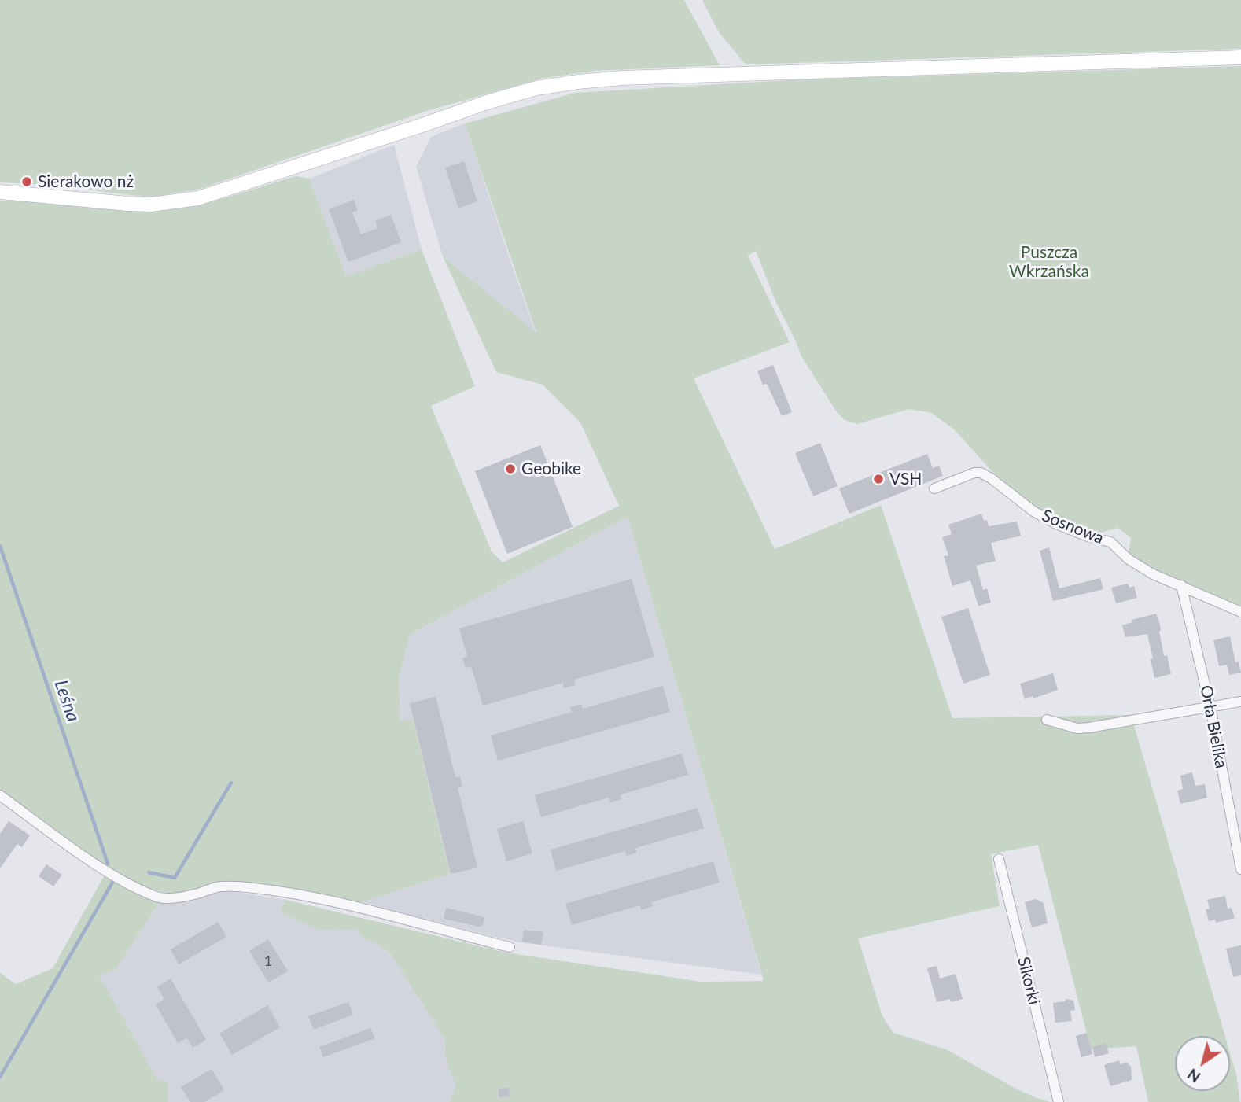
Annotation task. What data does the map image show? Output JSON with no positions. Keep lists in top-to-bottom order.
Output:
{
  "streets": {
    "street": ["Sosnowa", "Orła Bielika", "Sikorki"]
  },
  "crossings": [
    ["Sosnowa", "Orła Bielika"]
  ],
  "water": ["Leśna"],
  "parks": ["Puszcza Wkrzańska"],
  "places": ["Sierakowo nż", "Geobike", "VSH"],
  "house_numbers": ["1"],
  "north": "bottom left"
}
